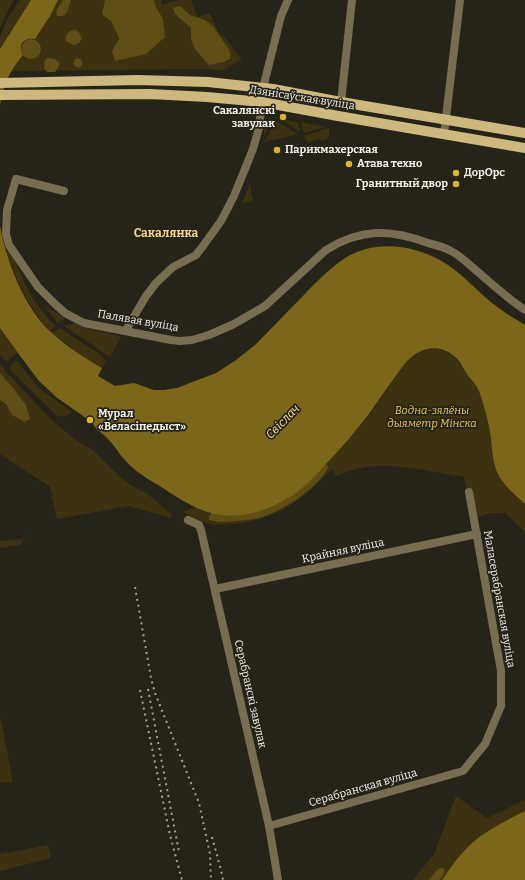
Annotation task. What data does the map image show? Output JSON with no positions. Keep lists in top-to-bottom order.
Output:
{
  "streets": {
    "main road": ["Дзянісаўская вуліца"],
    "street": [
      "Палявая вуліца",
      "Крайняя вуліца",
      "Маласерабранская вуліца",
      "Серабранскі завулак",
      "Серабранская вуліца"
    ]
  },
  "crossings": [
    ["Крайняя вуліца", "Маласерабранская вуліца"],
    ["Крайняя вуліца", "Серабранскі завулак"],
    ["Маласерабранская вуліца", "Серабранская вуліца"],
    ["Серабранскі завулак", "Серабранская вуліца"]
  ],
  "districts": ["Сакалянка"],
  "water": ["Свіслач"],
  "parks": ["Водна-зялёны дыяметр Мінска"],
  "places": [
    "Сакалянскі завулак",
    "Парикмахерская",
    "Атава техно",
    "ДорОрс",
    "Гранитный двор",
    "Мурал «Веласіпедыст»"
  ]
}
